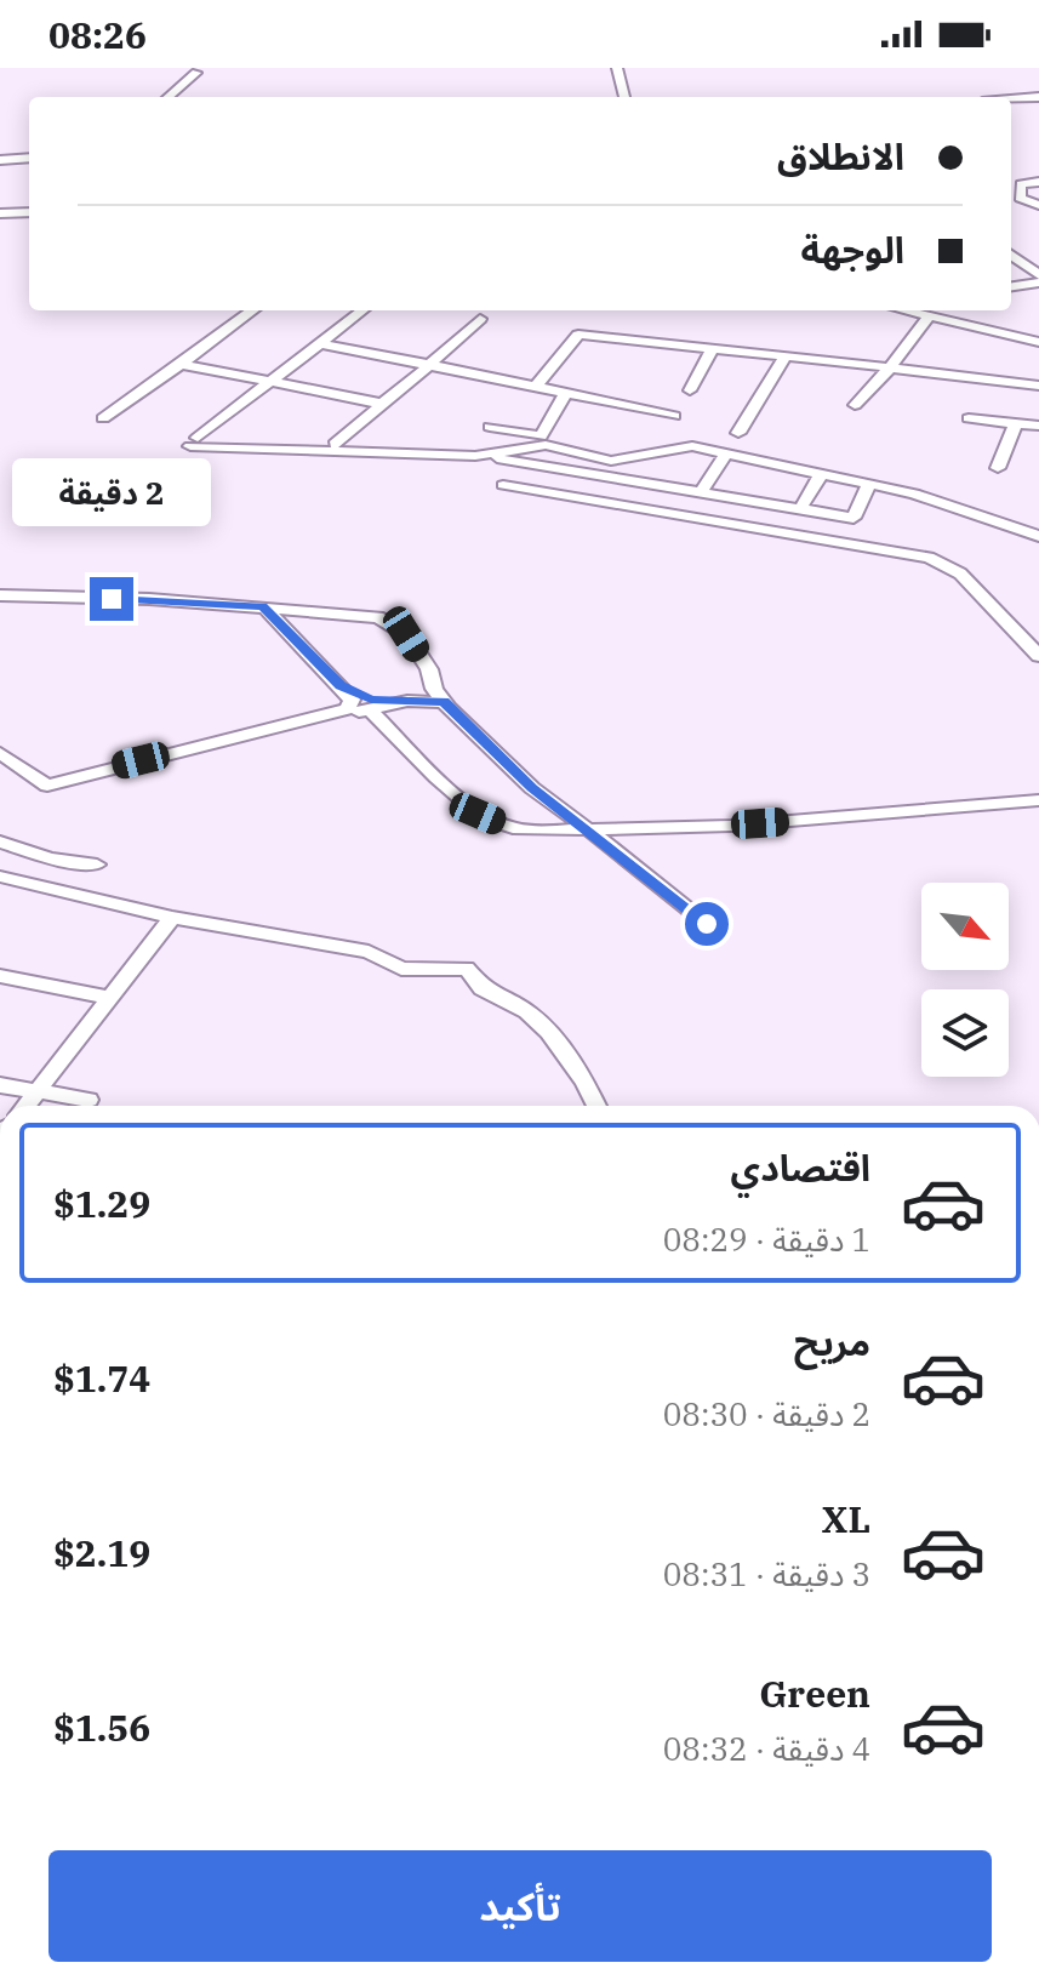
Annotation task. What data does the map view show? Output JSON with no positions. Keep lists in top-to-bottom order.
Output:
{
  "north": "bottom right",
  "page": {
    "status": "08:26",
    "banner": ["الانطلاق", "الوجهة"],
    "bubble": "2 دقيقة",
    "list": [
      {
        "name": "اقتصادي",
        "note": "1 دقيقة · 08:29",
        "value": "$1.29"
      },
      {
        "name": "مريح",
        "note": "2 دقيقة · 08:30",
        "value": "$1.74"
      },
      {
        "name": "XL",
        "note": "3 دقيقة · 08:31",
        "value": "$2.19"
      },
      {
        "name": "Green",
        "note": "4 دقيقة · 08:32",
        "value": "$1.56"
      }
    ],
    "buttons": "تأكيد"
  }
}
